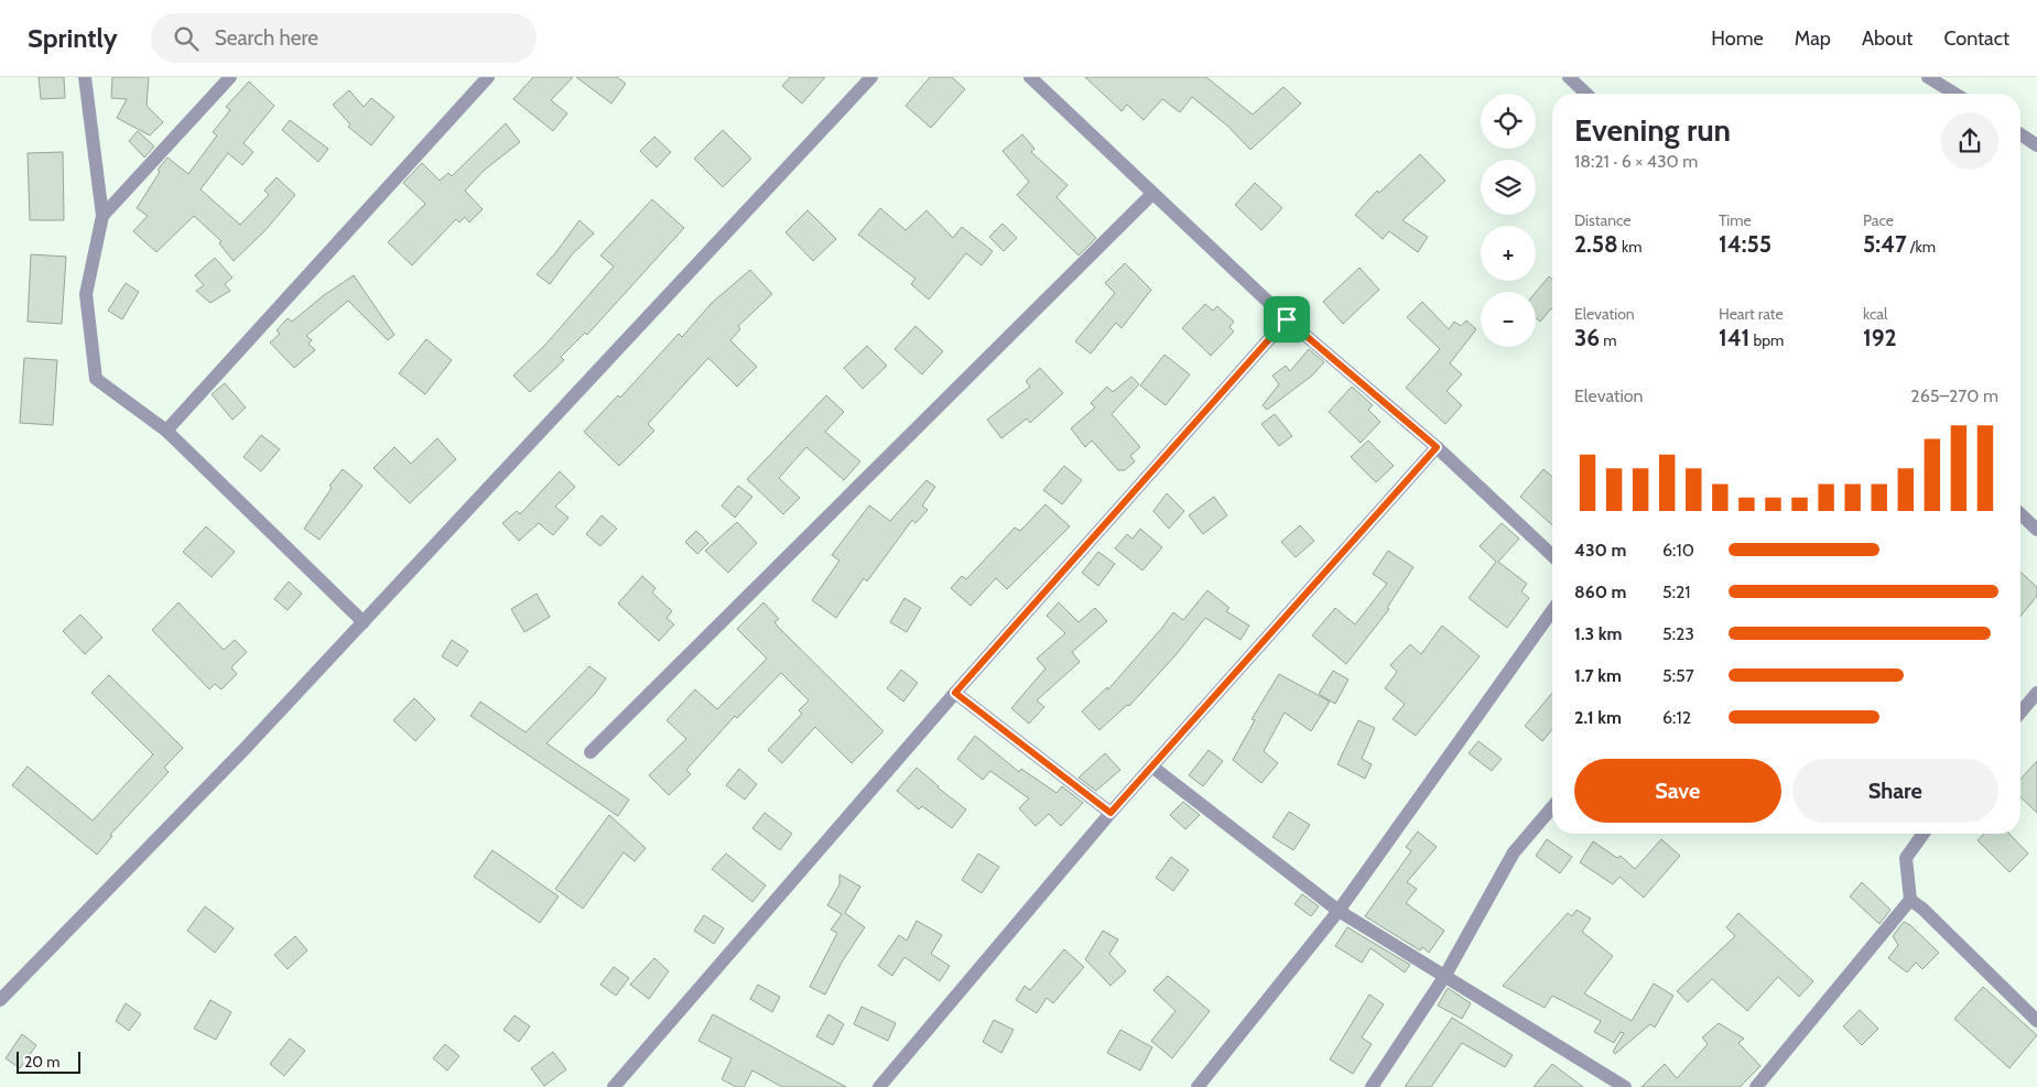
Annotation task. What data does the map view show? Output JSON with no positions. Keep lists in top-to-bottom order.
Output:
{
  "scale_bar": "20 m",
  "page": {
    "header": "Sprintly",
    "search": "Search here",
    "nav": [
      "Home",
      "Map",
      "About",
      "Contact"
    ],
    "map_buttons": ["+", "−"],
    "heading": ["Evening run", "18:21 · 6 × 430 m"],
    "stats": [
      ["Distance", "2.58 km"],
      ["Time", "14:55"],
      ["Pace", "5:47 /km"],
      ["Elevation", "36 m"],
      ["Heart rate", "141 bpm"],
      ["kcal", "192"]
    ],
    "chart": ["Elevation", "265–270 m"],
    "list": [
      {
        "name": "430 m",
        "note": "6:10"
      },
      {
        "name": "860 m",
        "note": "5:21"
      },
      {
        "name": "1.3 km",
        "note": "5:23"
      },
      {
        "name": "1.7 km",
        "note": "5:57"
      },
      {
        "name": "2.1 km",
        "note": "6:12"
      }
    ],
    "buttons": ["Save", "Share"],
    "scale": "20 m"
  }
}
